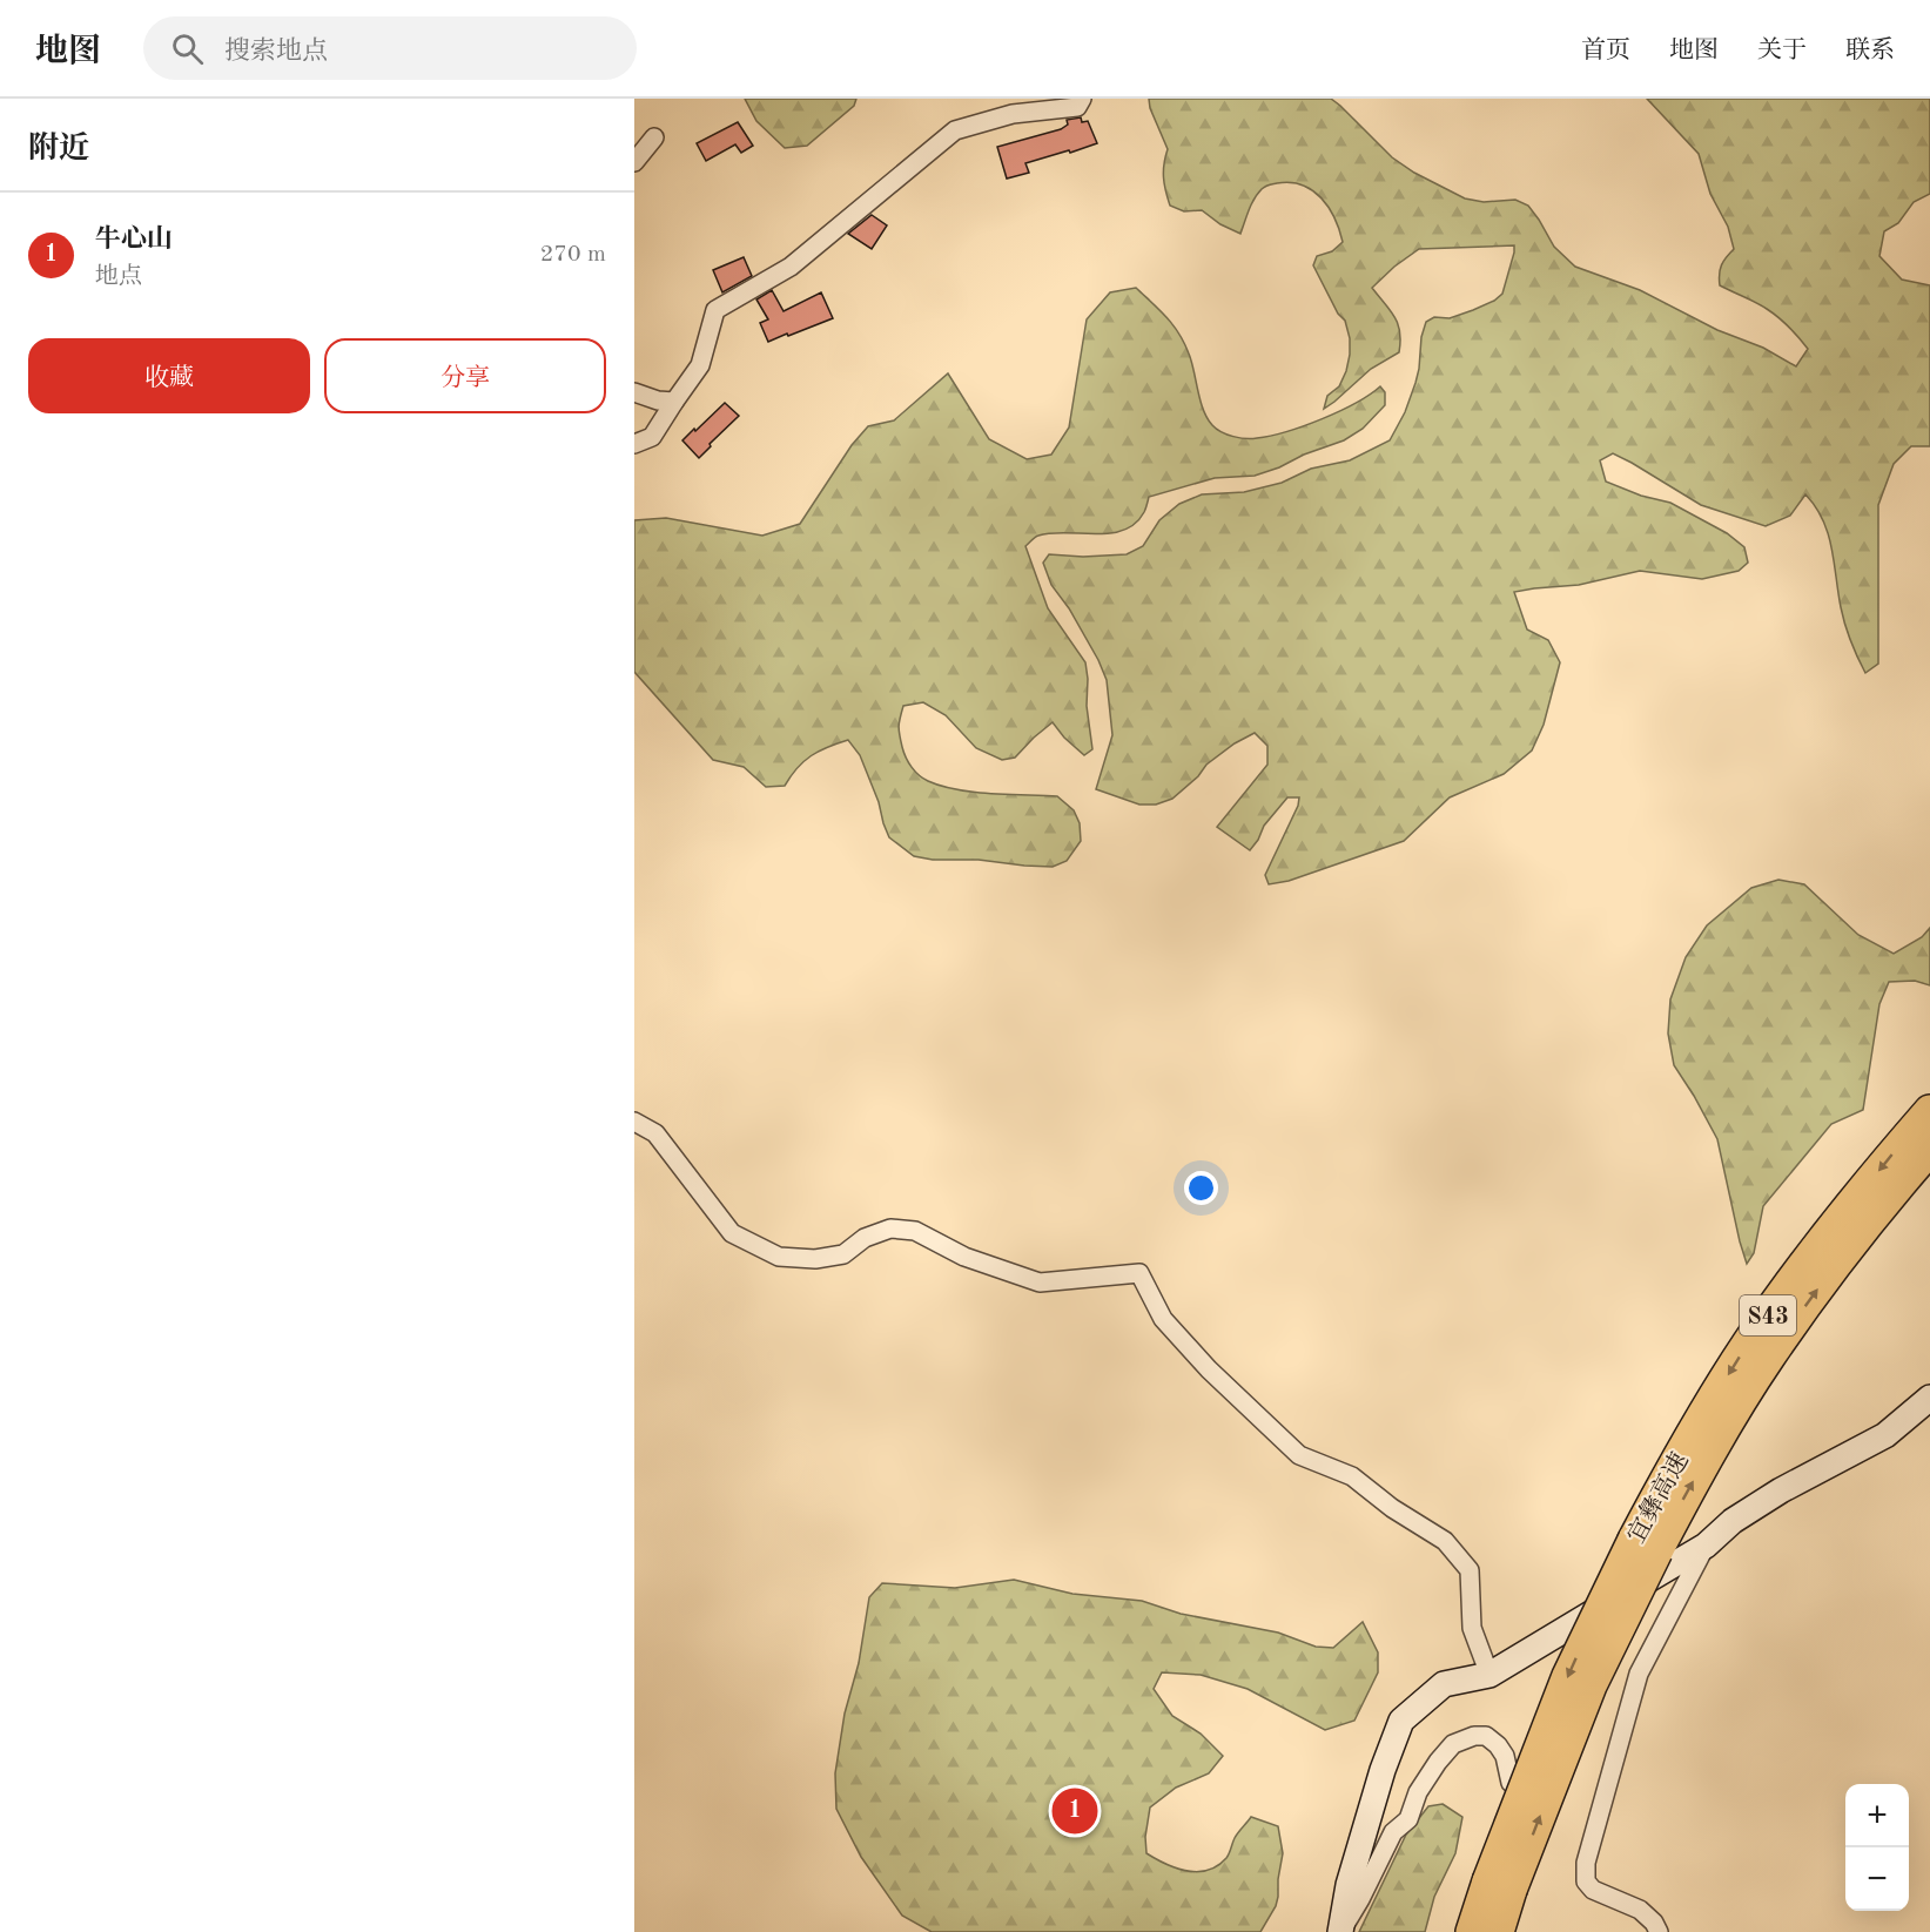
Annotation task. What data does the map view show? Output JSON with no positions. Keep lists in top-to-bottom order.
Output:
{
  "streets": {
    "highway": ["S43", "宜彝高速"]
  },
  "page": {
    "header": "地图",
    "search": "搜索地点",
    "nav": [
      "首页",
      "地图",
      "关于",
      "联系"
    ],
    "heading": "附近",
    "list": [
      {
        "mark": "1",
        "name": "牛心山",
        "note": "地点",
        "value": "270 m"
      }
    ],
    "buttons": ["收藏", "分享"],
    "map_buttons": ["+", "−"],
    "pins": "1"
  }
}
